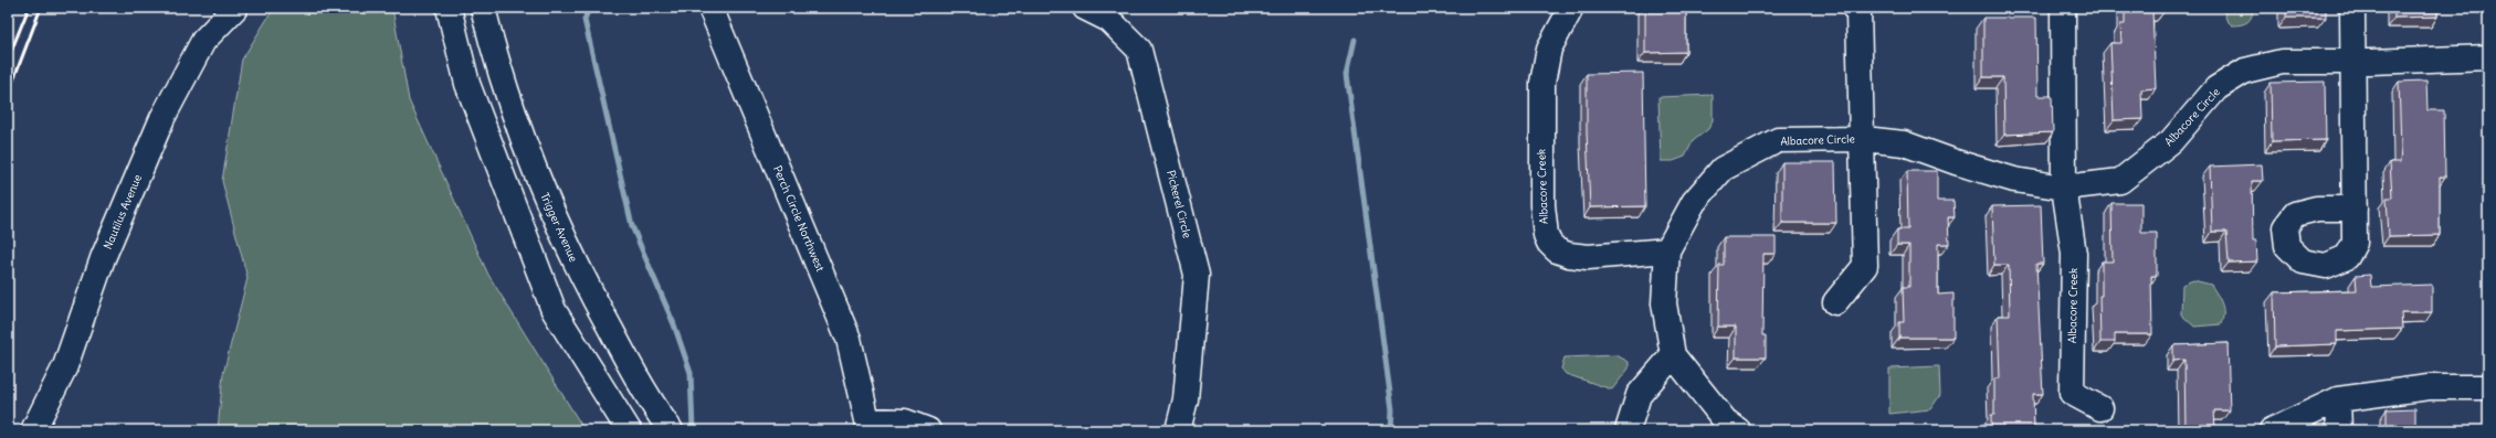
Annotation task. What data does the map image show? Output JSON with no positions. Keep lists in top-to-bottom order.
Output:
{
  "streets": {
    "street": [
      "Albacore Circle",
      "Albacore Creek",
      "Pickerel Circle",
      "Nautilus Avenue",
      "Perch Circle Northwest",
      "Trigger Avenue"
    ]
  },
  "crossings": [
    ["Albacore Circle", "Albacore Creek"]
  ]
}
